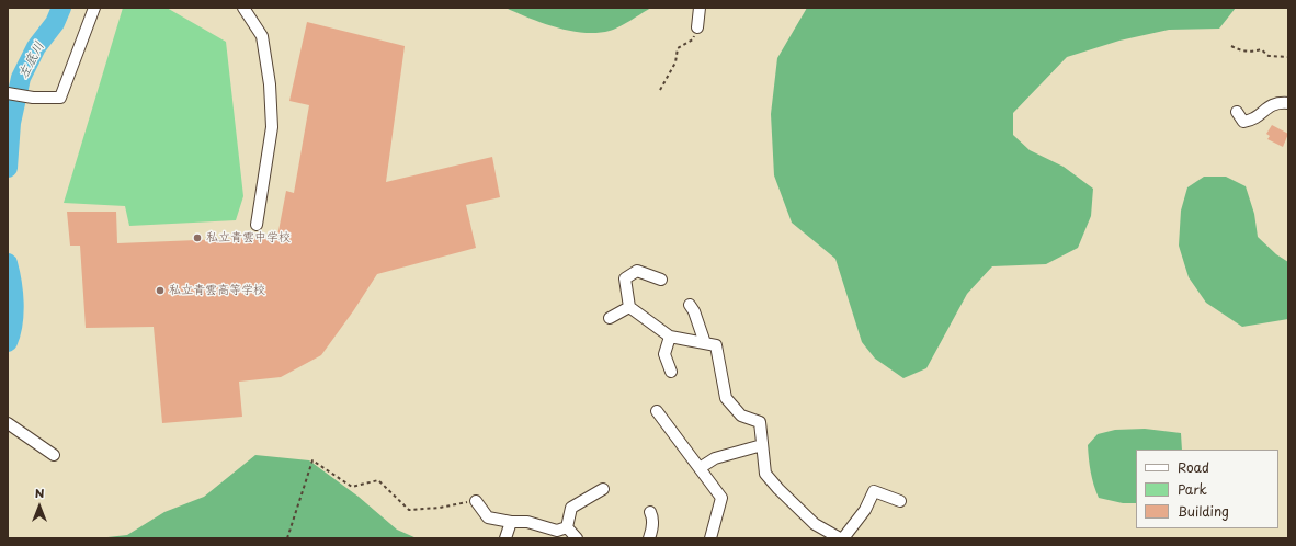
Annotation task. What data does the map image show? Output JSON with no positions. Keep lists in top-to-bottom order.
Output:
{
  "water": ["左底川"],
  "places": ["私立青雲中学校", "私立青雲高等学校"],
  "legend": ["Road", "Park", "Building"],
  "north": "top"
}
